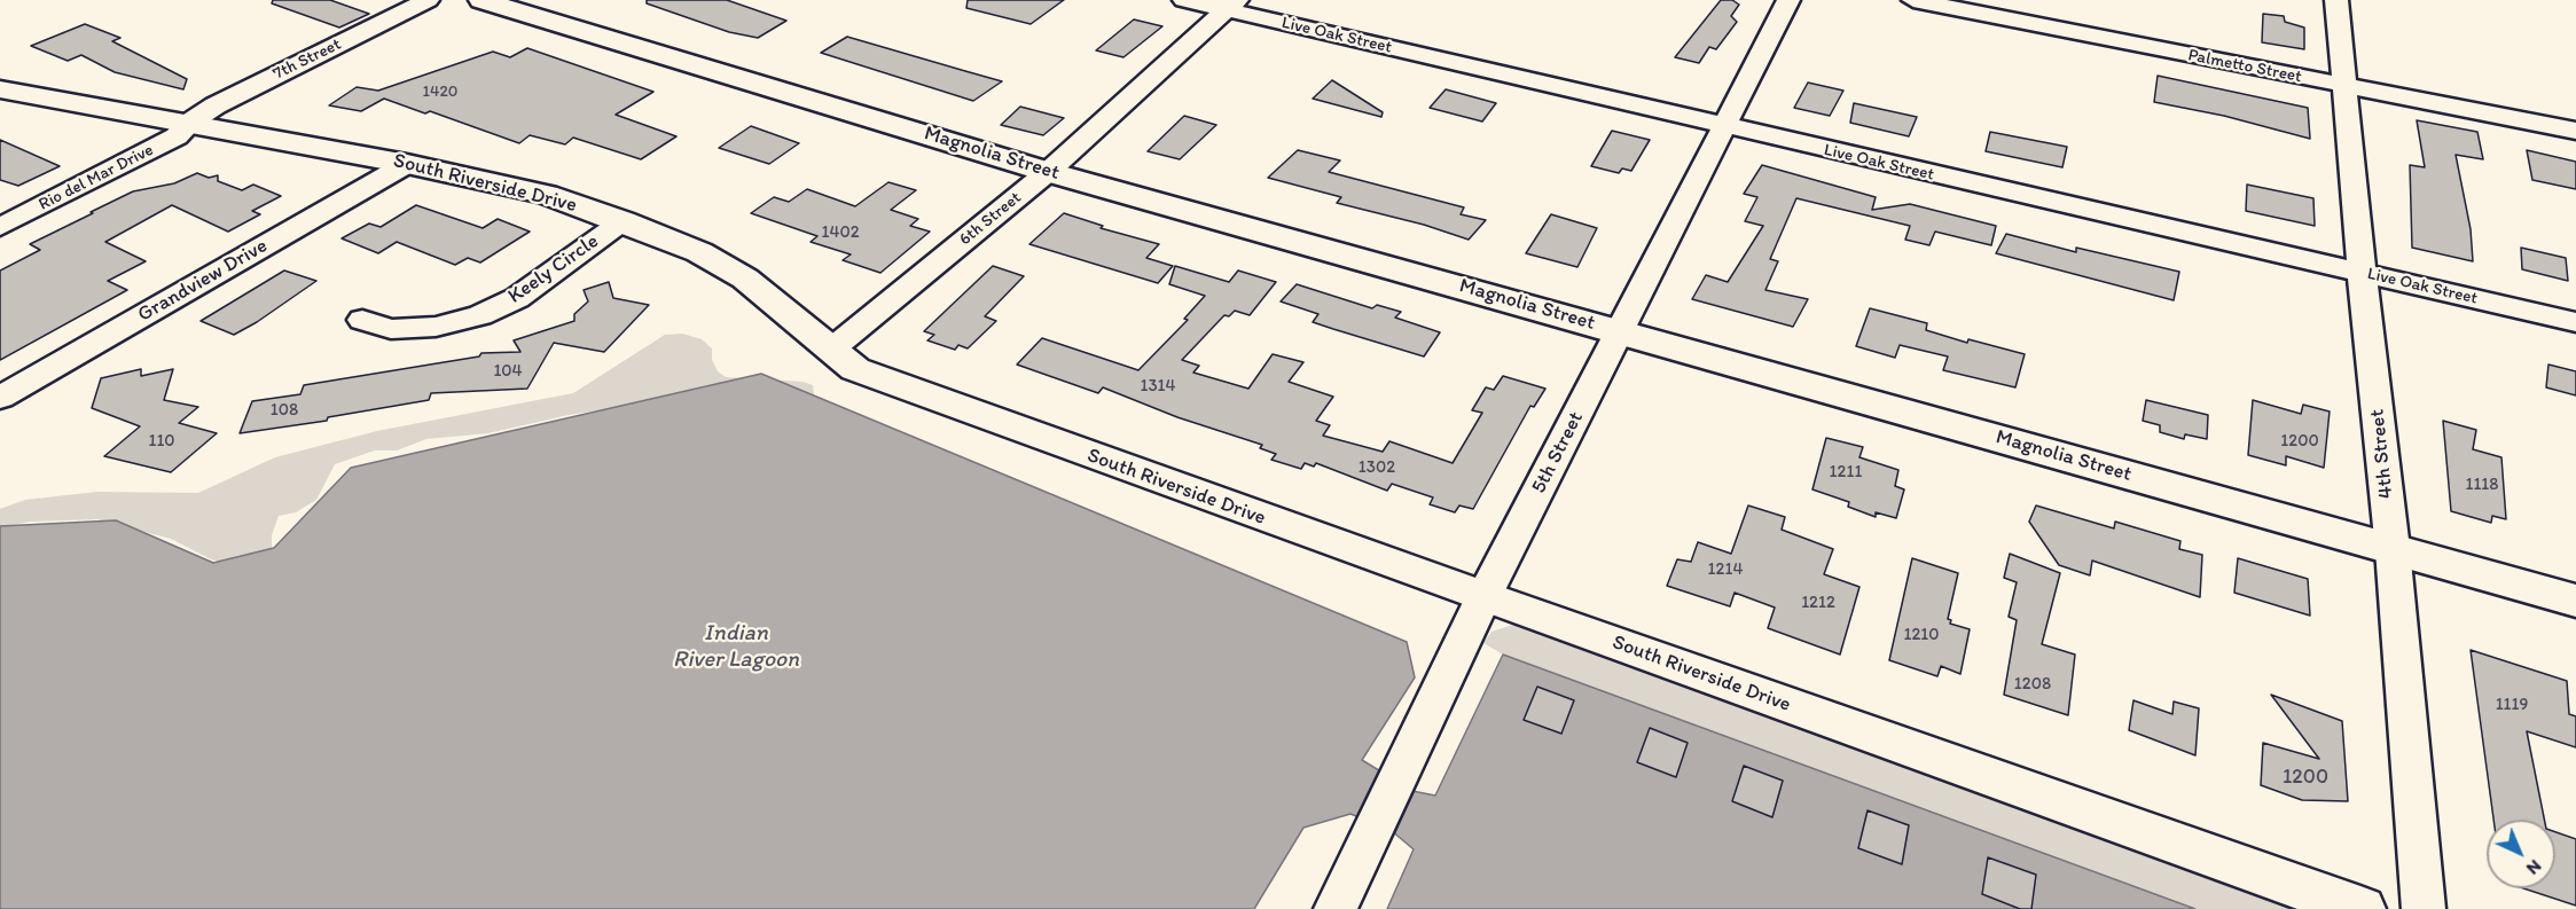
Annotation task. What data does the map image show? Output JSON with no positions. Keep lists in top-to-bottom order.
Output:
{
  "streets": {
    "street": [
      "Live Oak Street",
      "7th Street",
      "Palmetto Street",
      "Magnolia Street",
      "Rio del Mar Drive",
      "South Riverside Drive",
      "6th Street",
      "Keely Circle",
      "Grandview Drive",
      "5th Street",
      "4th Street"
    ]
  },
  "crossings": [
    ["Live Oak Street", "6th Street"],
    ["Live Oak Street", "5th Street"],
    ["Live Oak Street", "4th Street"],
    ["7th Street", "Rio del Mar Drive"],
    ["7th Street", "South Riverside Drive"],
    ["Palmetto Street", "4th Street"],
    ["Magnolia Street", "6th Street"],
    ["Magnolia Street", "5th Street"],
    ["Magnolia Street", "4th Street"],
    ["Rio del Mar Drive", "South Riverside Drive"],
    ["South Riverside Drive", "6th Street"],
    ["South Riverside Drive", "Keely Circle"],
    ["South Riverside Drive", "Grandview Drive"],
    ["South Riverside Drive", "5th Street"]
  ],
  "water": ["Indian River Lagoon"],
  "house_numbers": [
    "1420",
    "1402",
    "104",
    "1314",
    "108",
    "110",
    "1200",
    "1302",
    "1211",
    "1118",
    "1214",
    "1212",
    "1210",
    "1208",
    "1119",
    "1200"
  ],
  "north": "bottom right"
}
